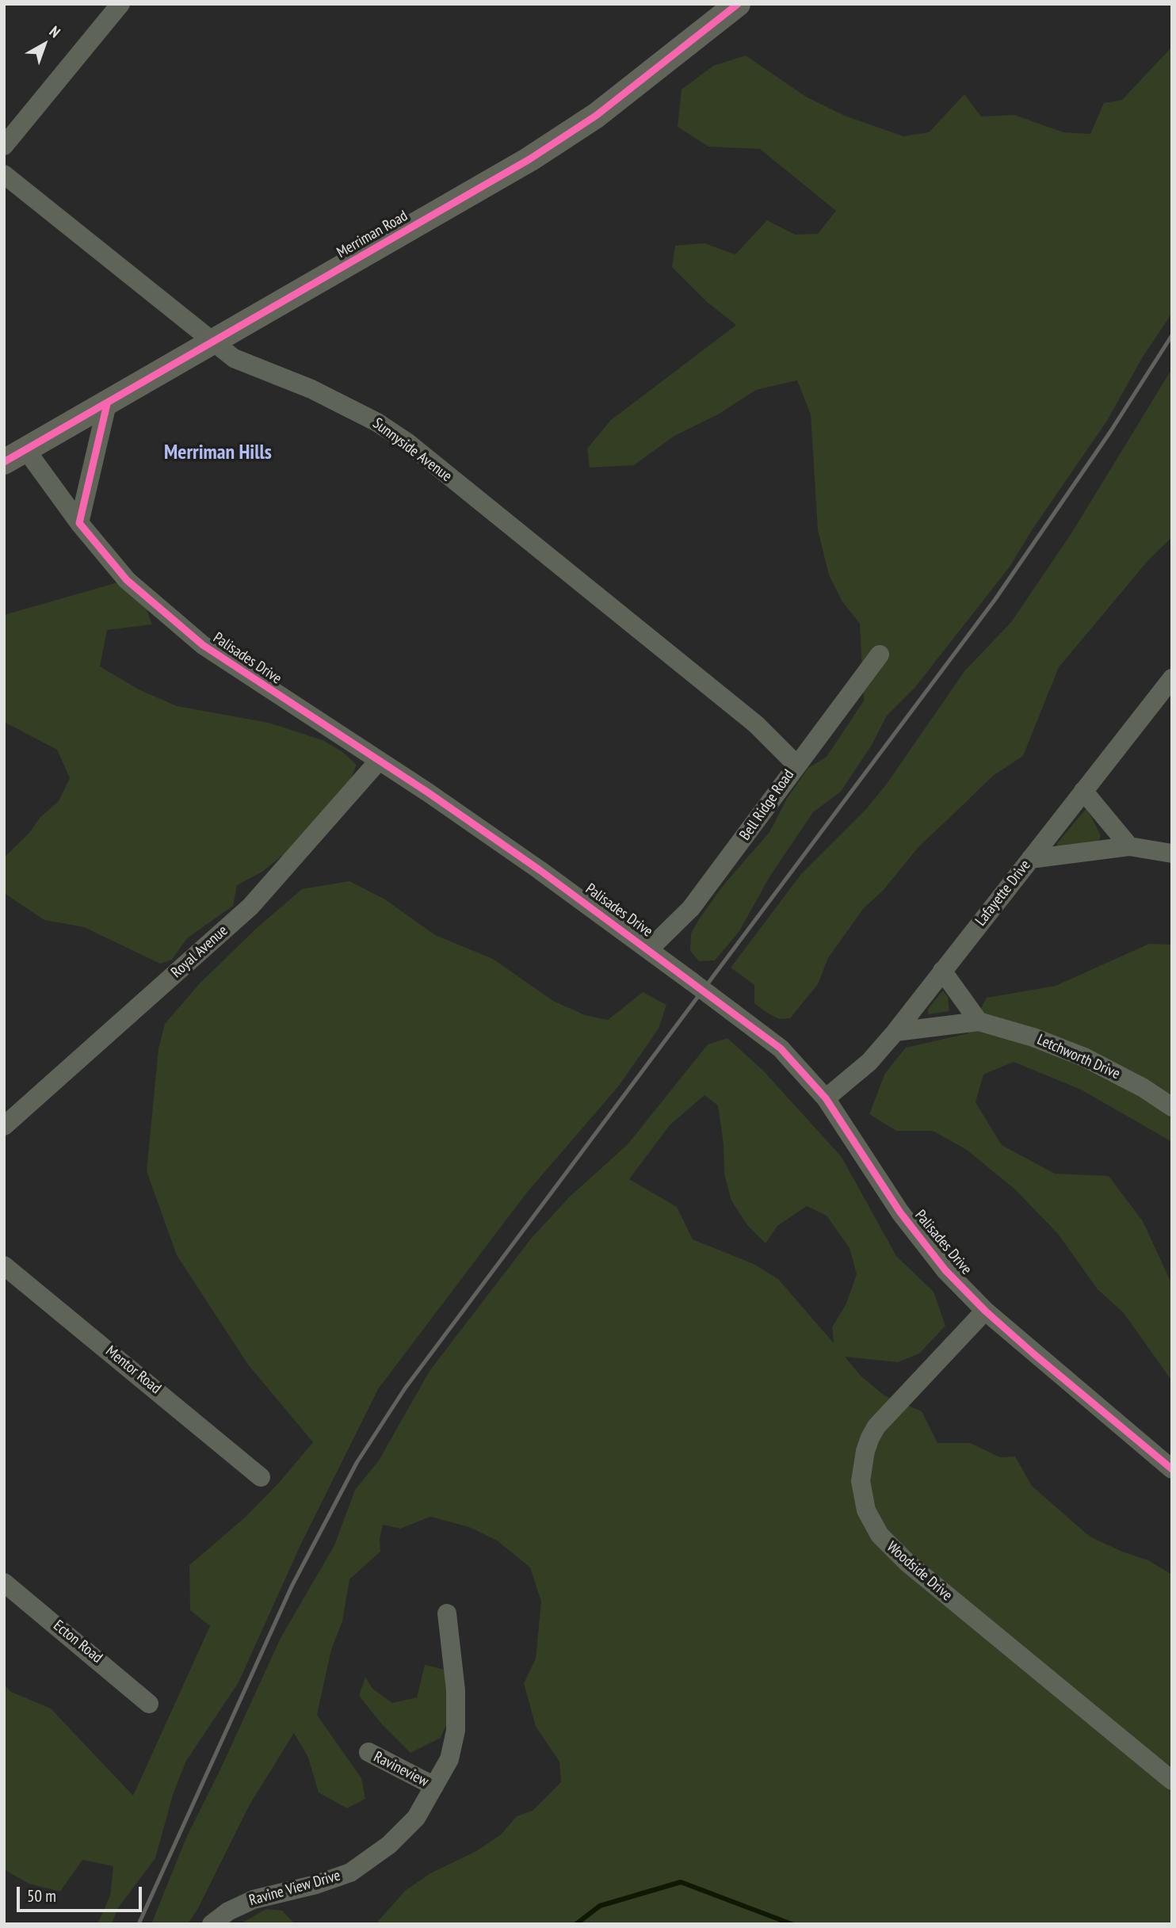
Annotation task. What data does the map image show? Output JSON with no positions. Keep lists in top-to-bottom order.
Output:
{
  "streets": {
    "main road": ["Merriman Road"],
    "street": [
      "Sunnyside Avenue",
      "Palisades Drive",
      "Bell Ridge Road",
      "Lafayette Drive",
      "Royal Avenue",
      "Letchworth Drive",
      "Mentor Road",
      "Woodside Drive",
      "Ecton Road",
      "Ravineview",
      "Ravine View Drive"
    ]
  },
  "crossings": [
    ["Merriman Road", "Sunnyside Avenue"],
    ["Merriman Road", "Palisades Drive"],
    ["Sunnyside Avenue", "Bell Ridge Road"],
    ["Palisades Drive", "Bell Ridge Road"],
    ["Palisades Drive", "Lafayette Drive"],
    ["Palisades Drive", "Royal Avenue"],
    ["Palisades Drive", "Woodside Drive"],
    ["Lafayette Drive", "Letchworth Drive"],
    ["Ravineview", "Ravine View Drive"]
  ],
  "districts": ["Merriman Hills"],
  "scale_bar": "50 m",
  "north": "top right"
}
